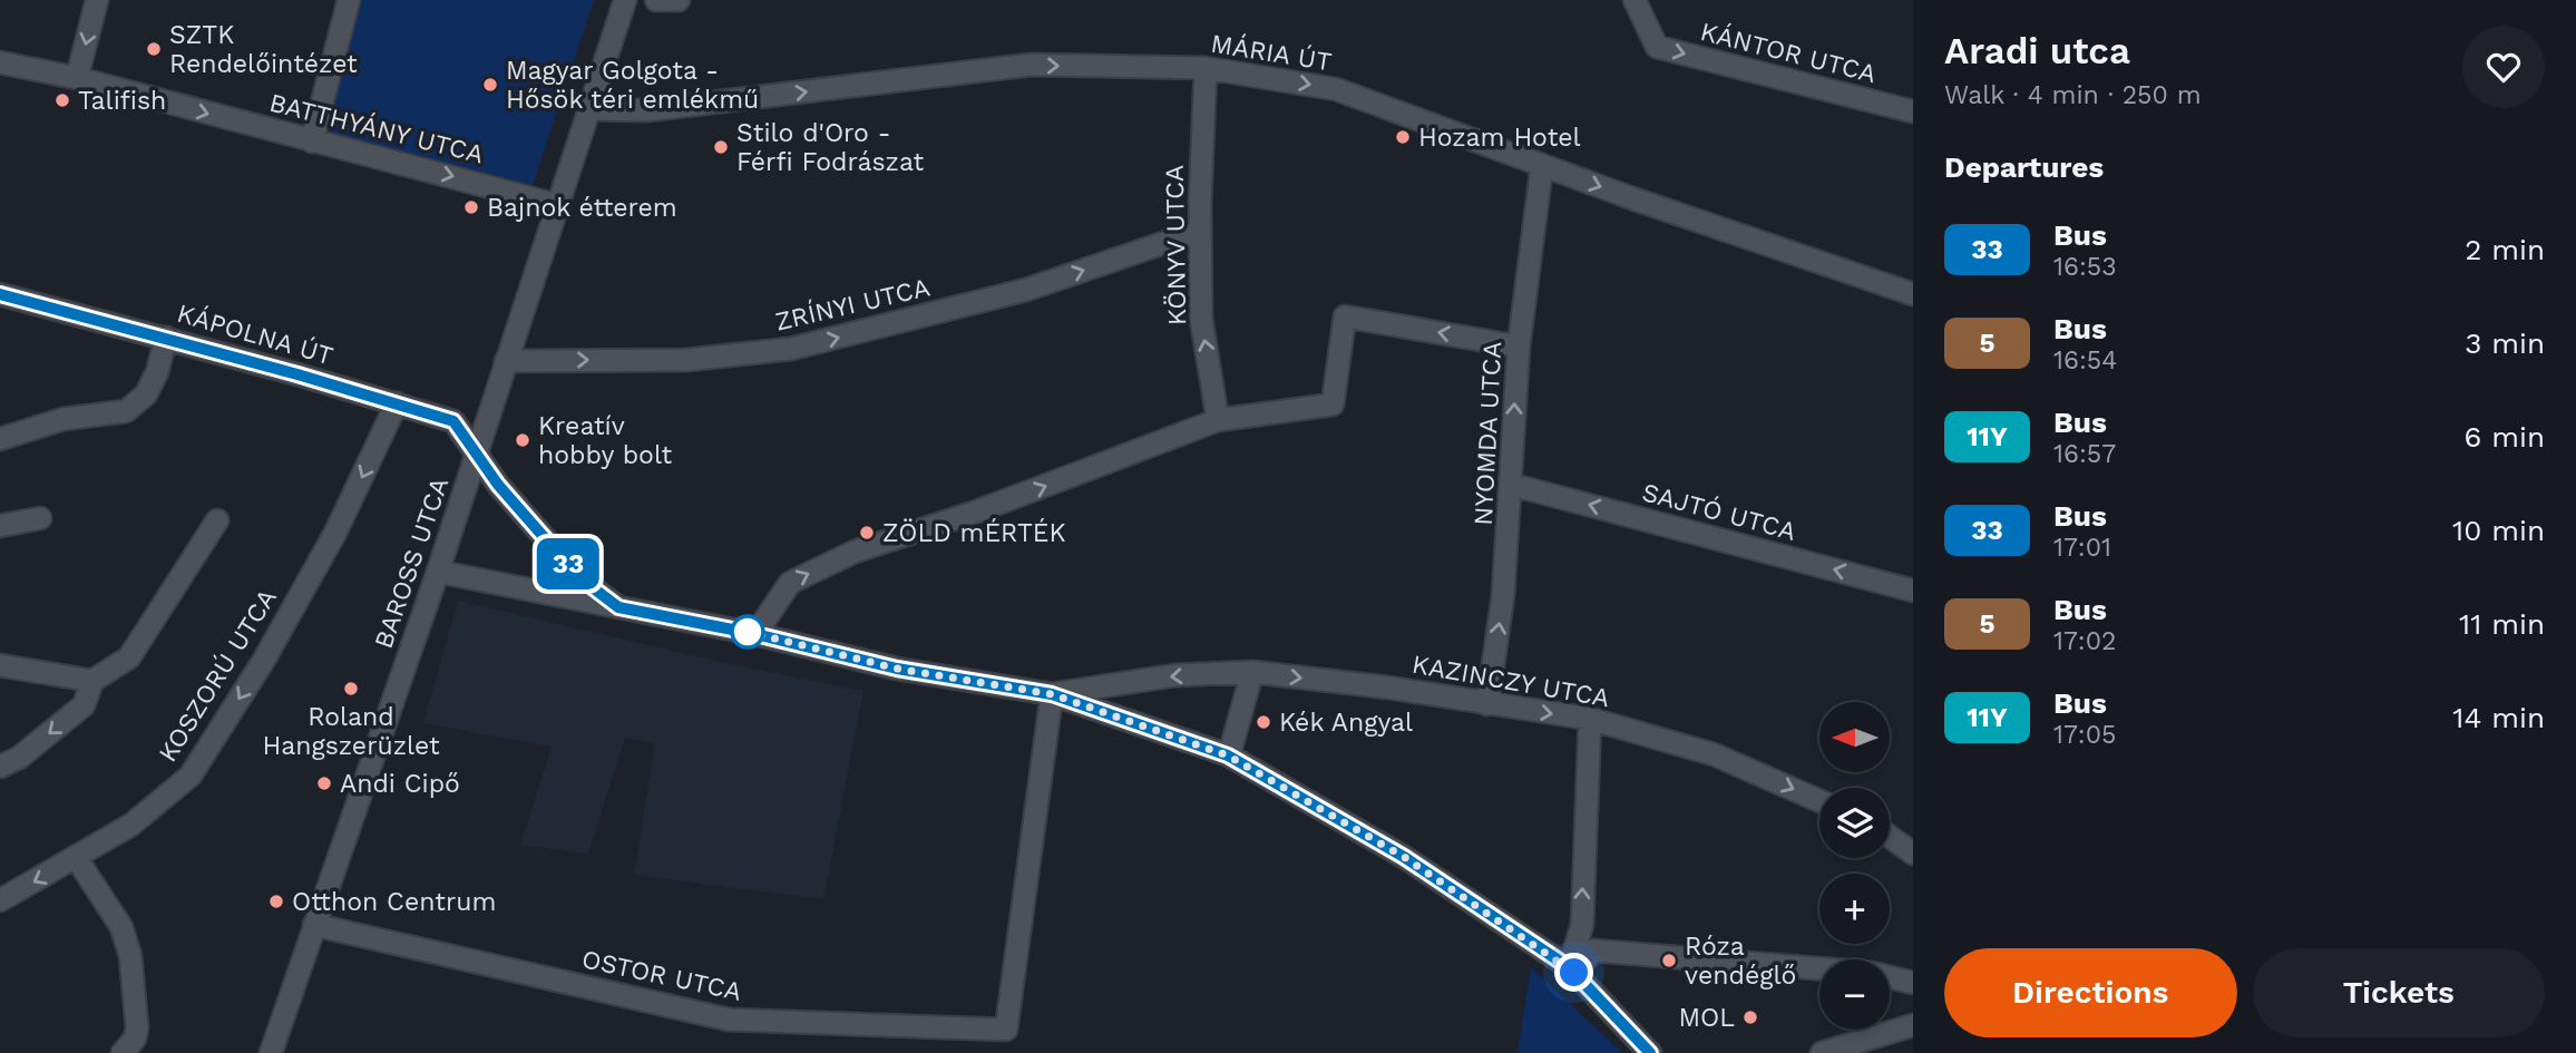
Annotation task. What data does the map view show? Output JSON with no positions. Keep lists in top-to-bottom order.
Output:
{
  "streets": {
    "street": [
      "MÁRIA ÚT",
      "KÁNTOR UTCA",
      "BATTHYÁNY UTCA",
      "KÖNYV UTCA",
      "ZRÍNYI UTCA",
      "KÁPOLNA ÚT",
      "NYOMDA UTCA",
      "SAJTÓ UTCA",
      "BAROSS UTCA",
      "KOSZORÚ UTCA",
      "KAZINCZY UTCA",
      "OSTOR UTCA"
    ]
  },
  "crossings": [
    ["MÁRIA ÚT", "KÖNYV UTCA"],
    ["MÁRIA ÚT", "NYOMDA UTCA"],
    ["MÁRIA ÚT", "BAROSS UTCA"],
    ["BATTHYÁNY UTCA", "BAROSS UTCA"],
    ["KÖNYV UTCA", "ZRÍNYI UTCA"],
    ["ZRÍNYI UTCA", "BAROSS UTCA"],
    ["KÁPOLNA ÚT", "BAROSS UTCA"],
    ["KÁPOLNA ÚT", "KOSZORÚ UTCA"],
    ["NYOMDA UTCA", "SAJTÓ UTCA"],
    ["NYOMDA UTCA", "KAZINCZY UTCA"],
    ["BAROSS UTCA", "OSTOR UTCA"],
    ["KAZINCZY UTCA", "OSTOR UTCA"]
  ],
  "one_way": [
    "MÁRIA ÚT",
    "KÁNTOR UTCA",
    "BATTHYÁNY UTCA",
    "KÖNYV UTCA",
    "ZRÍNYI UTCA",
    "NYOMDA UTCA",
    "SAJTÓ UTCA"
  ],
  "places": [
    "SZTK Rendelőintézet",
    "Magyar Golgota - Hősök téri emlékmű",
    "Talifish",
    "Hozam Hotel",
    "Stilo d'Oro - Férfi Fodrászat",
    "Bajnok étterem",
    "Kreatív hobby bolt",
    "ZÖLD mÉRTÉK",
    "Roland Hangszerüzlet",
    "Kék Angyal",
    "Andi Cipő",
    "Otthon Centrum",
    "Róza vendéglő",
    "MOL"
  ],
  "lines": ["bus line 33"],
  "north": "left",
  "page": {
    "on_map": "33",
    "heading": [
      ["Aradi utca", "Walk · 4 min · 250 m"],
      "Departures"
    ],
    "list": [
      {
        "mark": "33",
        "name": "Bus",
        "note": "16:53",
        "value": "2 min"
      },
      {
        "mark": "5",
        "name": "Bus",
        "note": "16:54",
        "value": "3 min"
      },
      {
        "mark": "11Y",
        "name": "Bus",
        "note": "16:57",
        "value": "6 min"
      },
      {
        "mark": "33",
        "name": "Bus",
        "note": "17:01",
        "value": "10 min"
      },
      {
        "mark": "5",
        "name": "Bus",
        "note": "17:02",
        "value": "11 min"
      },
      {
        "mark": "11Y",
        "name": "Bus",
        "note": "17:05",
        "value": "14 min"
      }
    ],
    "map_buttons": ["+", "−"],
    "buttons": ["Directions", "Tickets"]
  }
}
